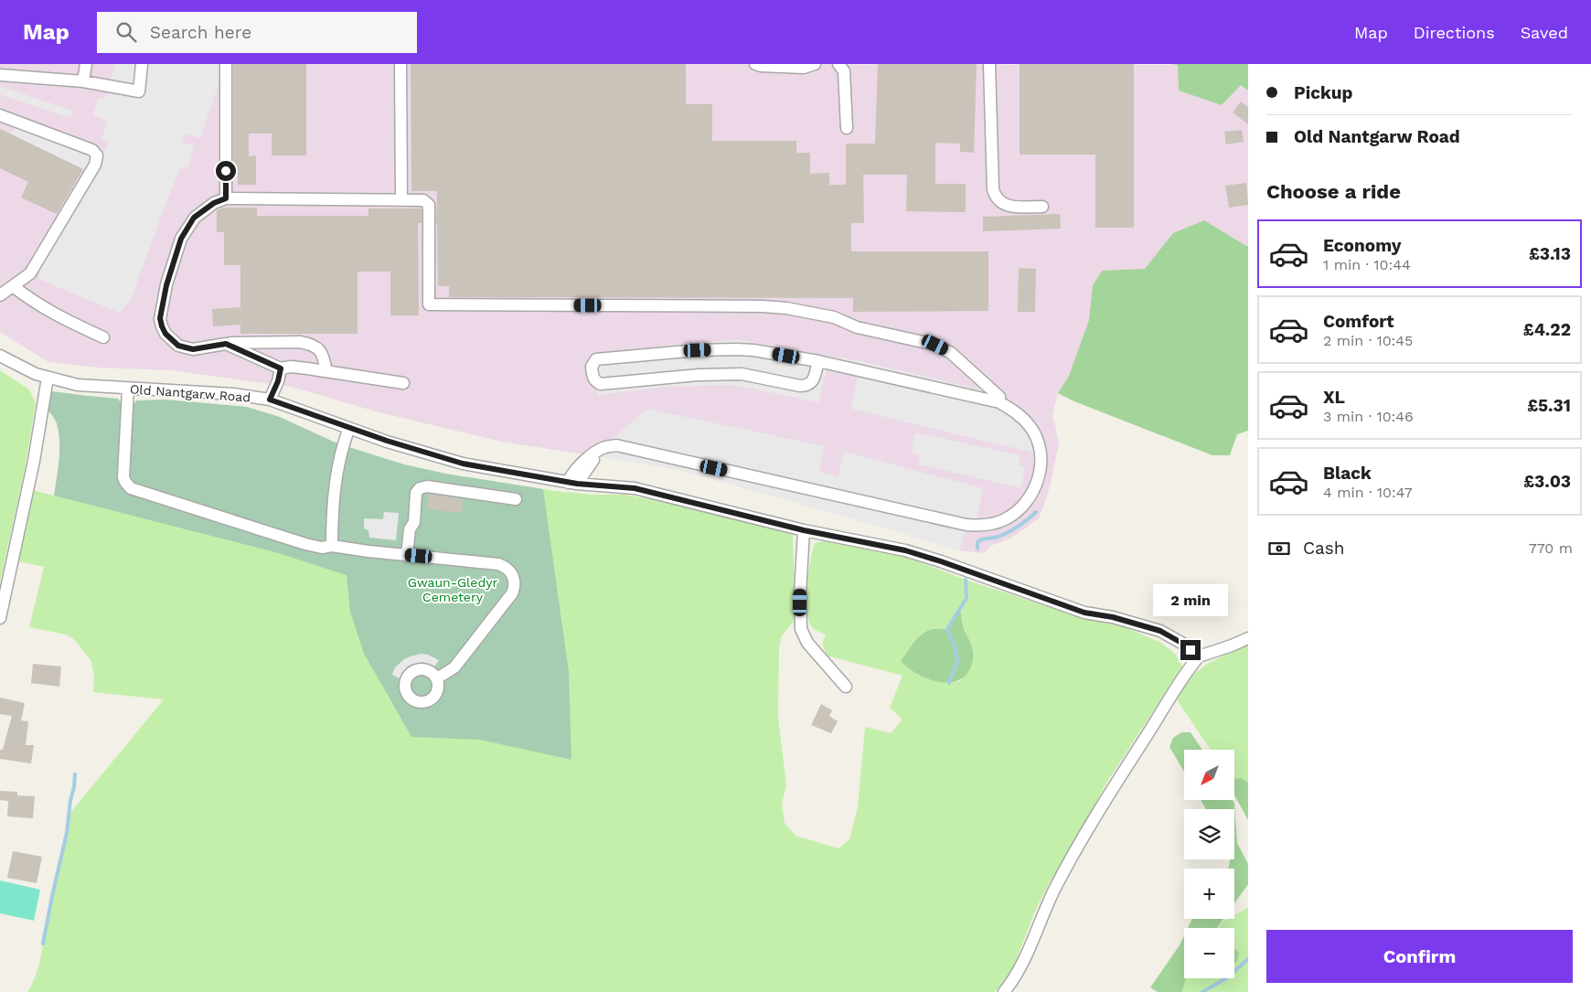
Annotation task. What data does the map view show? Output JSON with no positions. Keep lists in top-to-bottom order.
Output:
{
  "streets": {
    "street": ["Old Nantgarw Road"]
  },
  "parks": ["Gwaun-Gledyr Cemetery"],
  "north": "bottom left",
  "page": {
    "header": "Map",
    "search": "Search here",
    "nav": ["Map", "Directions", "Saved"],
    "banner": ["Pickup", "Old Nantgarw Road"],
    "heading": "Choose a ride",
    "list": [
      {
        "name": "Economy",
        "note": "1 min · 10:44",
        "value": "£3.13"
      },
      {
        "name": "Comfort",
        "note": "2 min · 10:45",
        "value": "£4.22"
      },
      {
        "name": "XL",
        "note": "3 min · 10:46",
        "value": "£5.31"
      },
      {
        "name": "Black",
        "note": "4 min · 10:47",
        "value": "£3.03"
      }
    ],
    "pay": ["Cash", "770 m"],
    "bubble": "2 min",
    "map_buttons": ["+", "−"],
    "buttons": "Confirm"
  }
}
